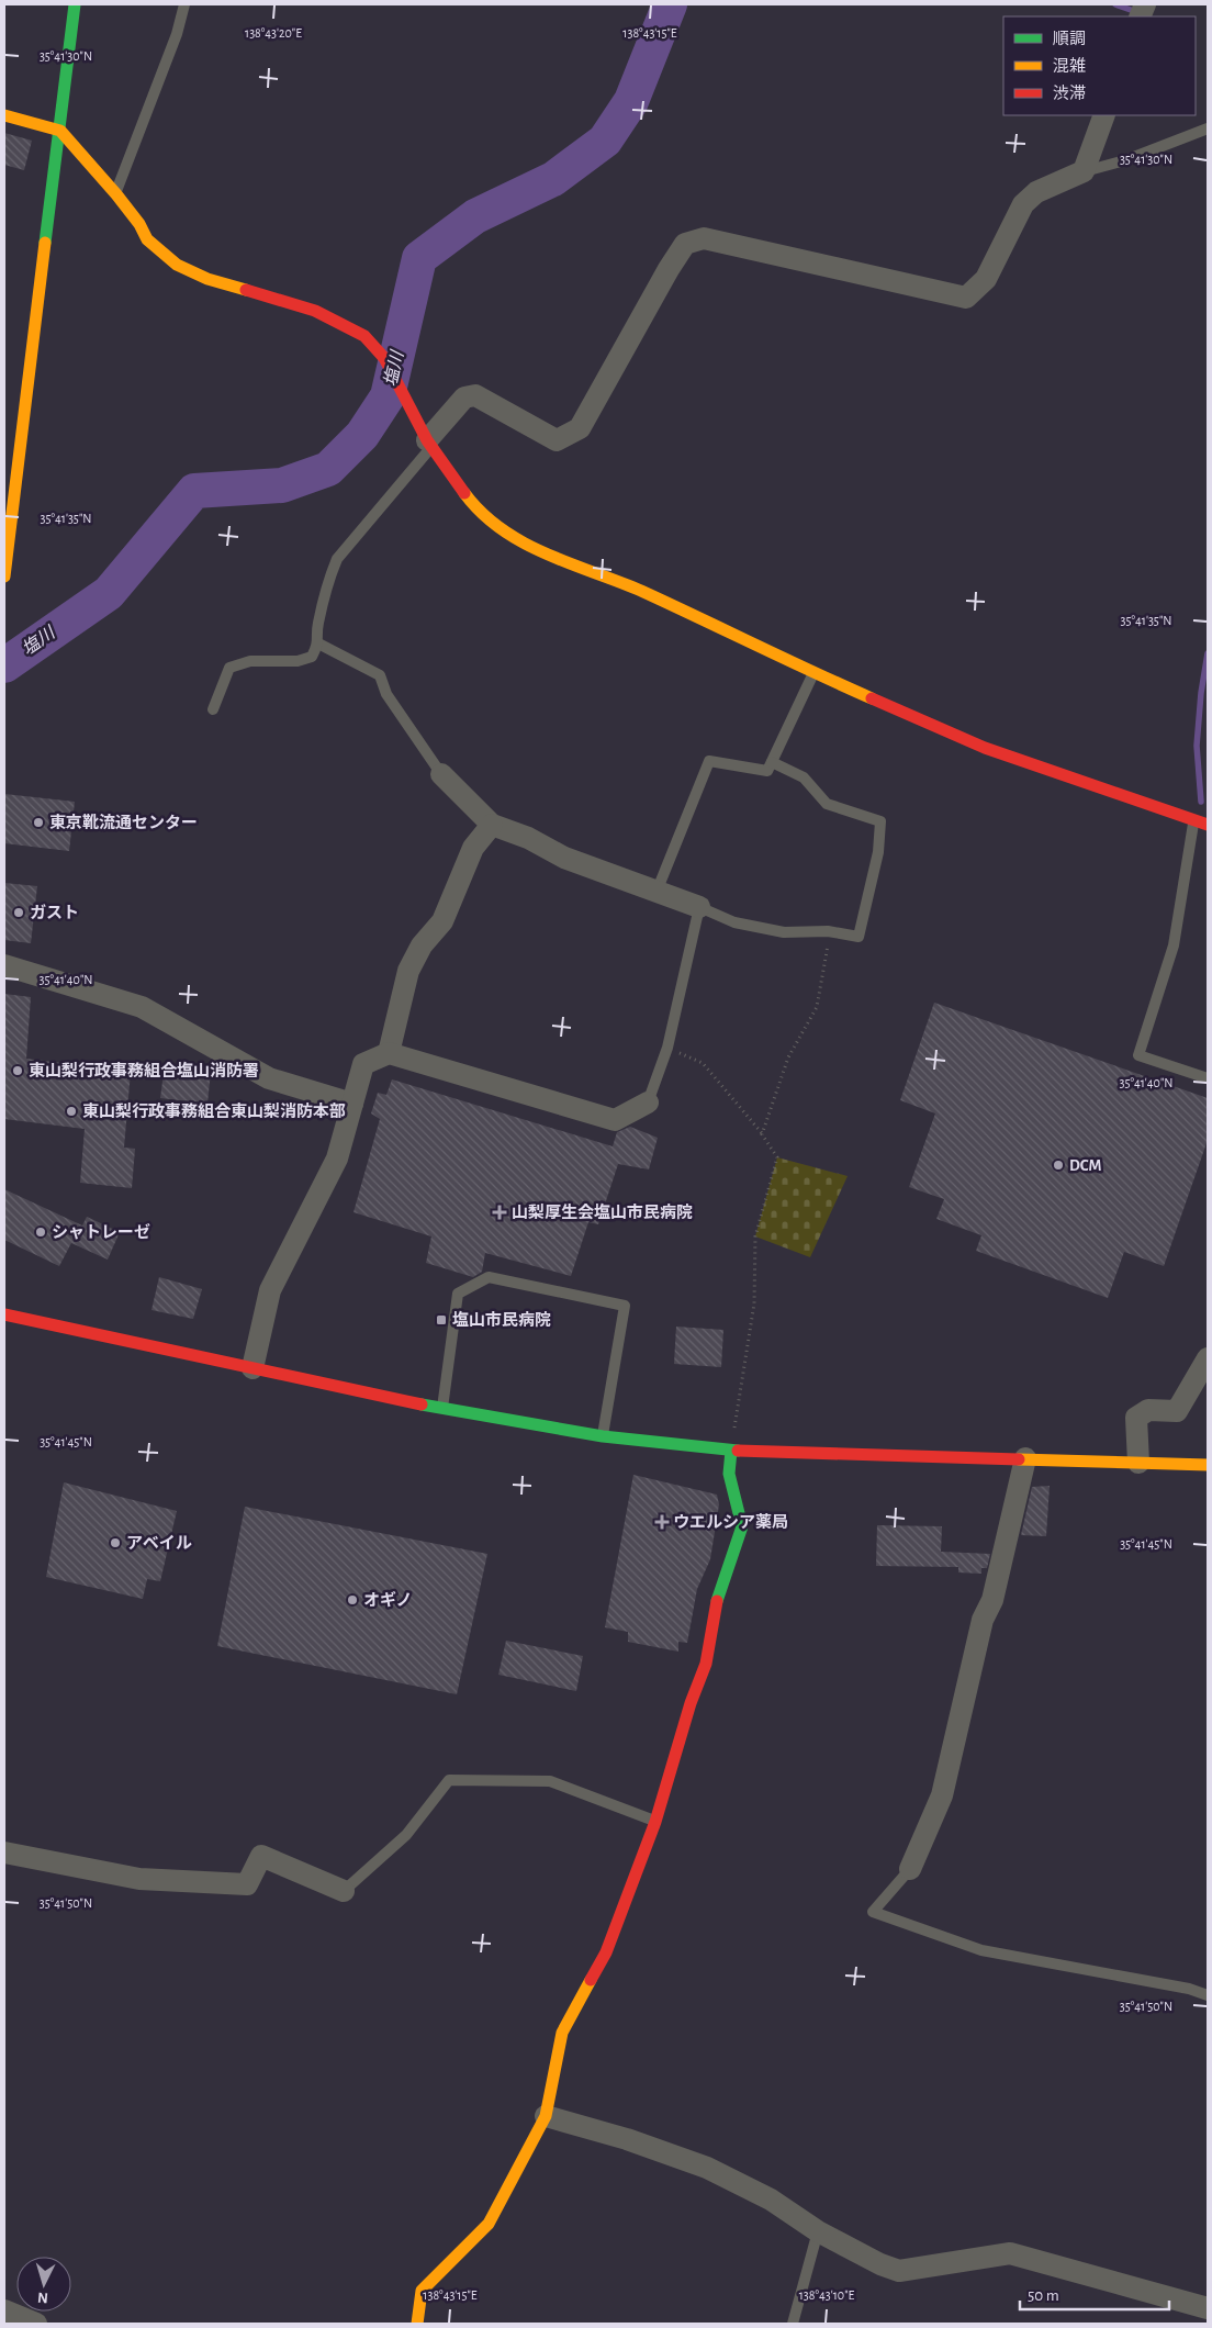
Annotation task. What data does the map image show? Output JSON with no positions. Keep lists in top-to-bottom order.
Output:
{
  "water": ["塩川"],
  "places": {
    "other": [
      "東京靴流通センター",
      "ガスト",
      "東山梨行政事務組合塩山消防署",
      "東山梨行政事務組合東山梨消防本部",
      "DCM",
      "シャトレーゼ",
      "アベイル",
      "オギノ"
    ],
    "health": ["山梨厚生会塩山市民病院", "ウエルシア薬局"],
    "transit": ["塩山市民病院"]
  },
  "legend": ["順調", "混雑", "渋滞"],
  "scale_bar": "50 m",
  "north": "bottom",
  "coordinates": [
    "138°43'20\"E",
    "138°43'15\"E",
    "35°41'30\"N",
    "35°41'35\"N",
    "35°41'40\"N",
    "35°41'45\"N",
    "35°41'50\"N",
    "138°43'10\"E"
  ]
}
